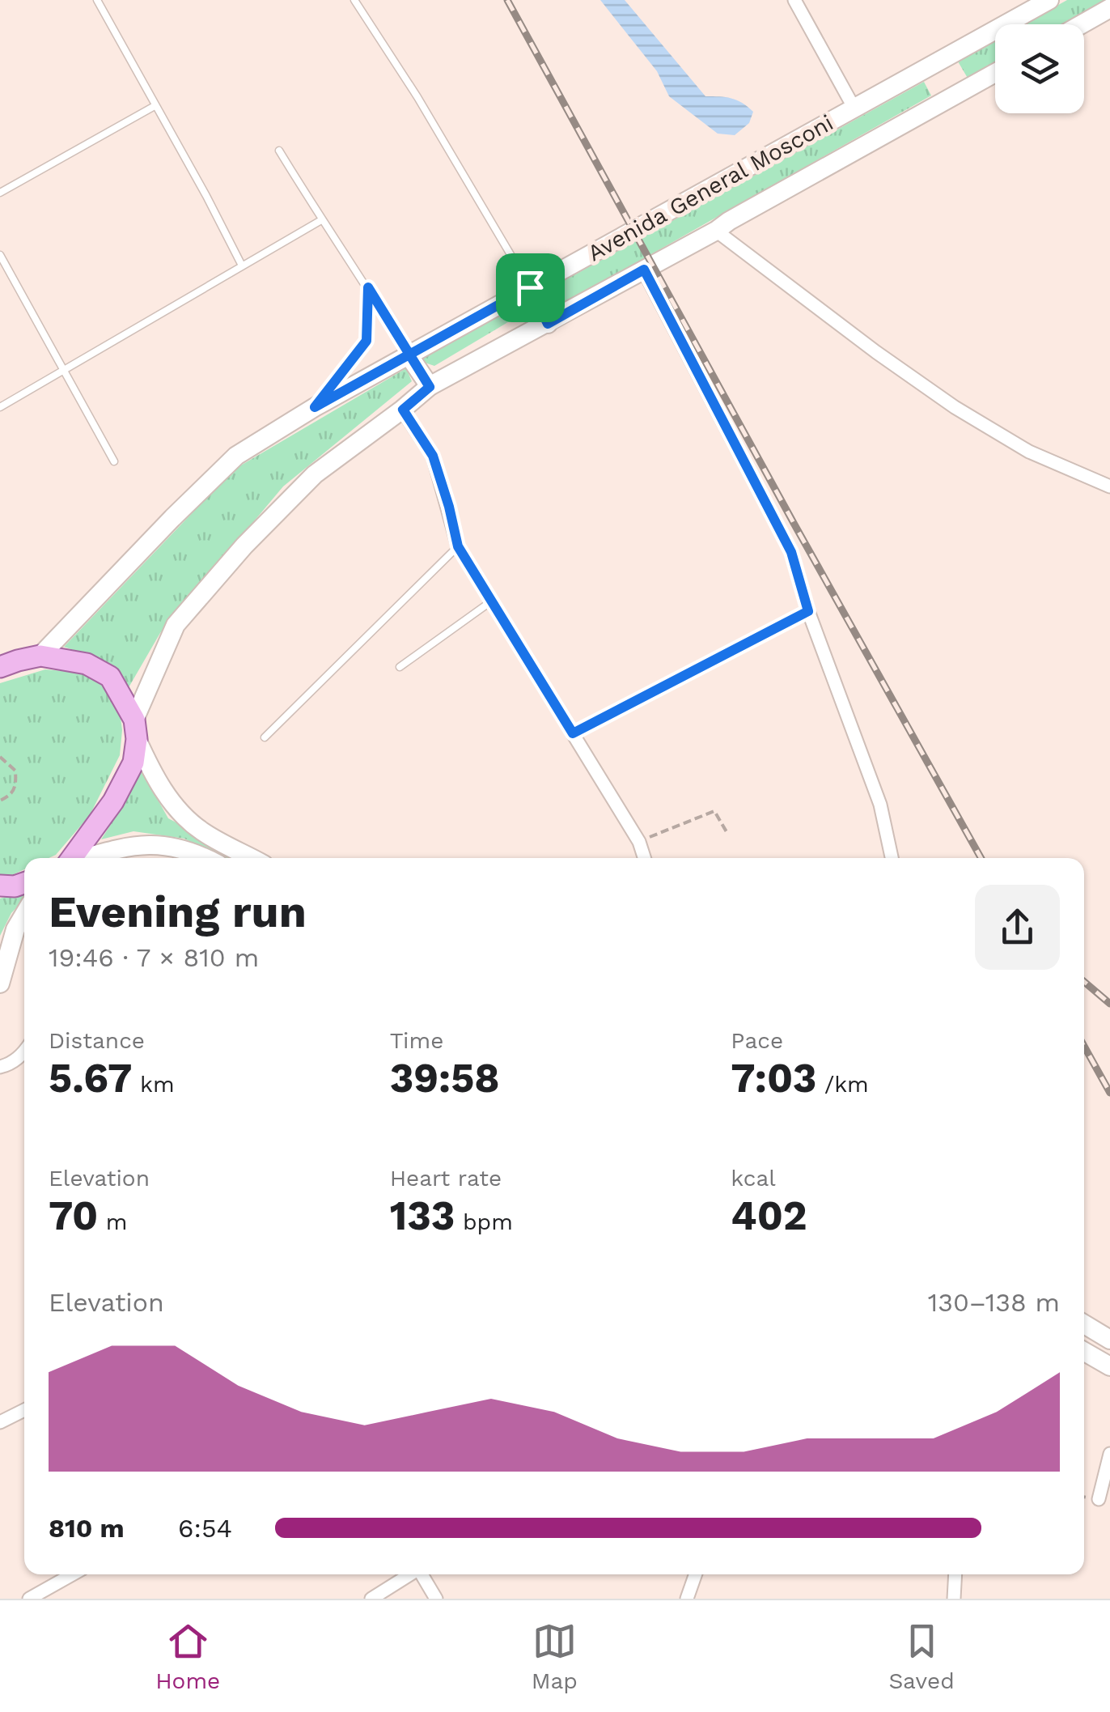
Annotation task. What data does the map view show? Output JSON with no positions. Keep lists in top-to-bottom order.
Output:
{
  "streets": {
    "main road": ["Avenida General Mosconi"]
  },
  "page": {
    "heading": ["Evening run", "19:46 · 7 × 810 m"],
    "stats": [
      ["Distance", "5.67 km"],
      ["Time", "39:58"],
      ["Pace", "7:03 /km"],
      ["Elevation", "70 m"],
      ["Heart rate", "133 bpm"],
      ["kcal", "402"]
    ],
    "chart": ["Elevation", "130–138 m"],
    "list": [
      {
        "name": "810 m",
        "note": "6:54"
      }
    ],
    "tabs": ["Home", "Map", "Saved"]
  }
}
